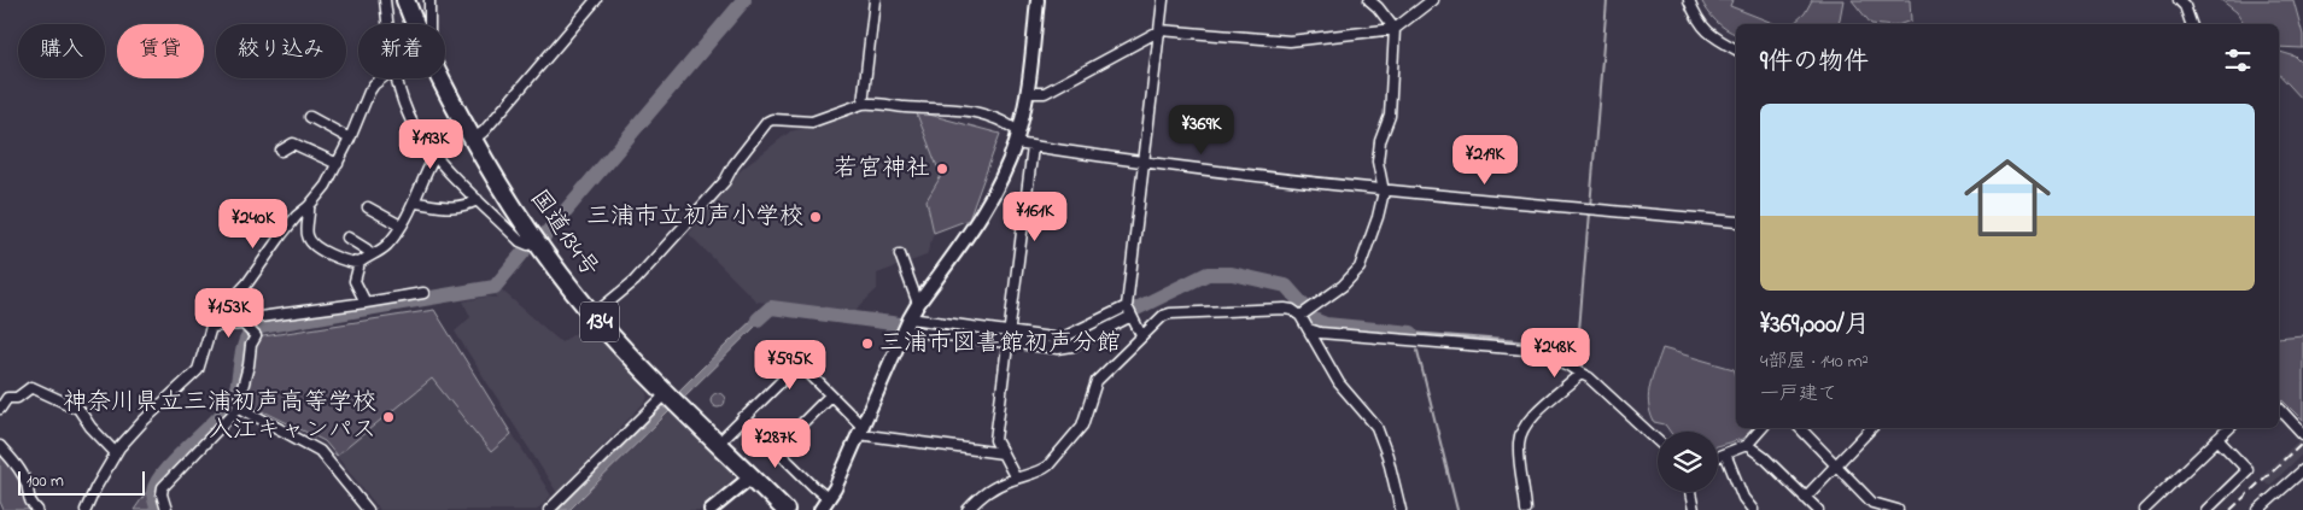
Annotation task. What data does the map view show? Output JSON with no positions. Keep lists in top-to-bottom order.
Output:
{
  "streets": {
    "highway": ["国道134号", "134"]
  },
  "places": [
    "若宮神社",
    "三浦市立初声小学校",
    "三浦市図書館初声分館",
    "神奈川県立三浦初声高等学校 入江キャンパス"
  ],
  "scale_bar": "100 m",
  "page": {
    "chip": [
      "購入",
      "賃貸",
      "絞り込み",
      "新着"
    ],
    "heading": "9件の物件",
    "list": [
      {
        "name": "¥369,000/月",
        "note": "4部屋 · 140 m² · 一戸建て"
      }
    ],
    "price": [
      "¥369K",
      "¥193K",
      "¥219K",
      "¥161K",
      "¥240K",
      "¥153K",
      "¥248K",
      "¥595K",
      "¥287K"
    ],
    "scale": "100 m"
  }
}
